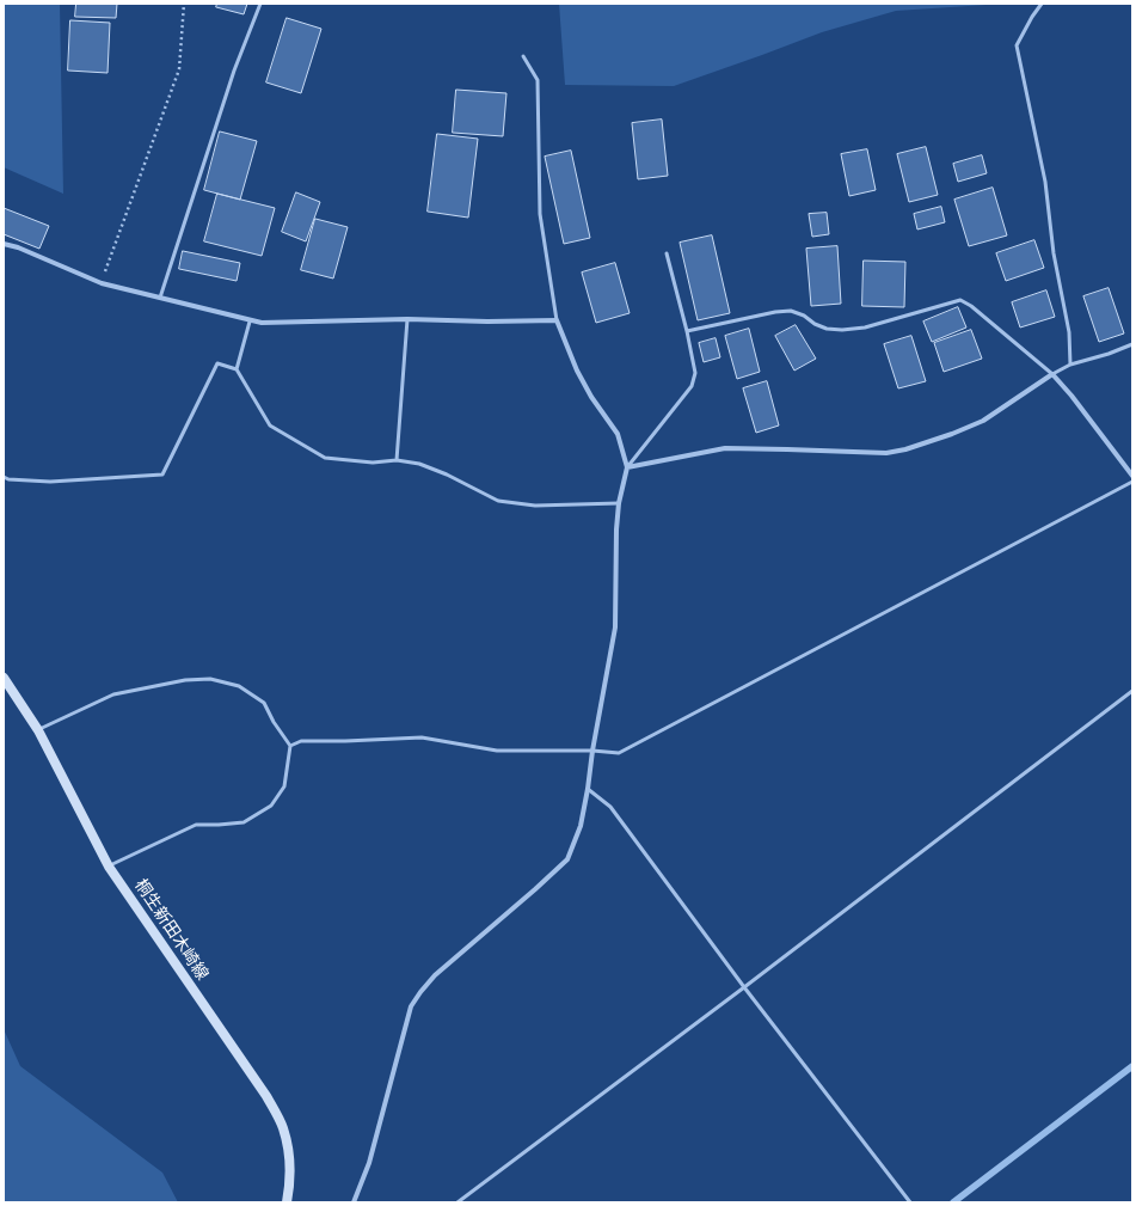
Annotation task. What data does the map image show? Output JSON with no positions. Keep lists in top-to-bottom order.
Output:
{
  "streets": {
    "main road": ["桐生新田木崎線"]
  }
}
